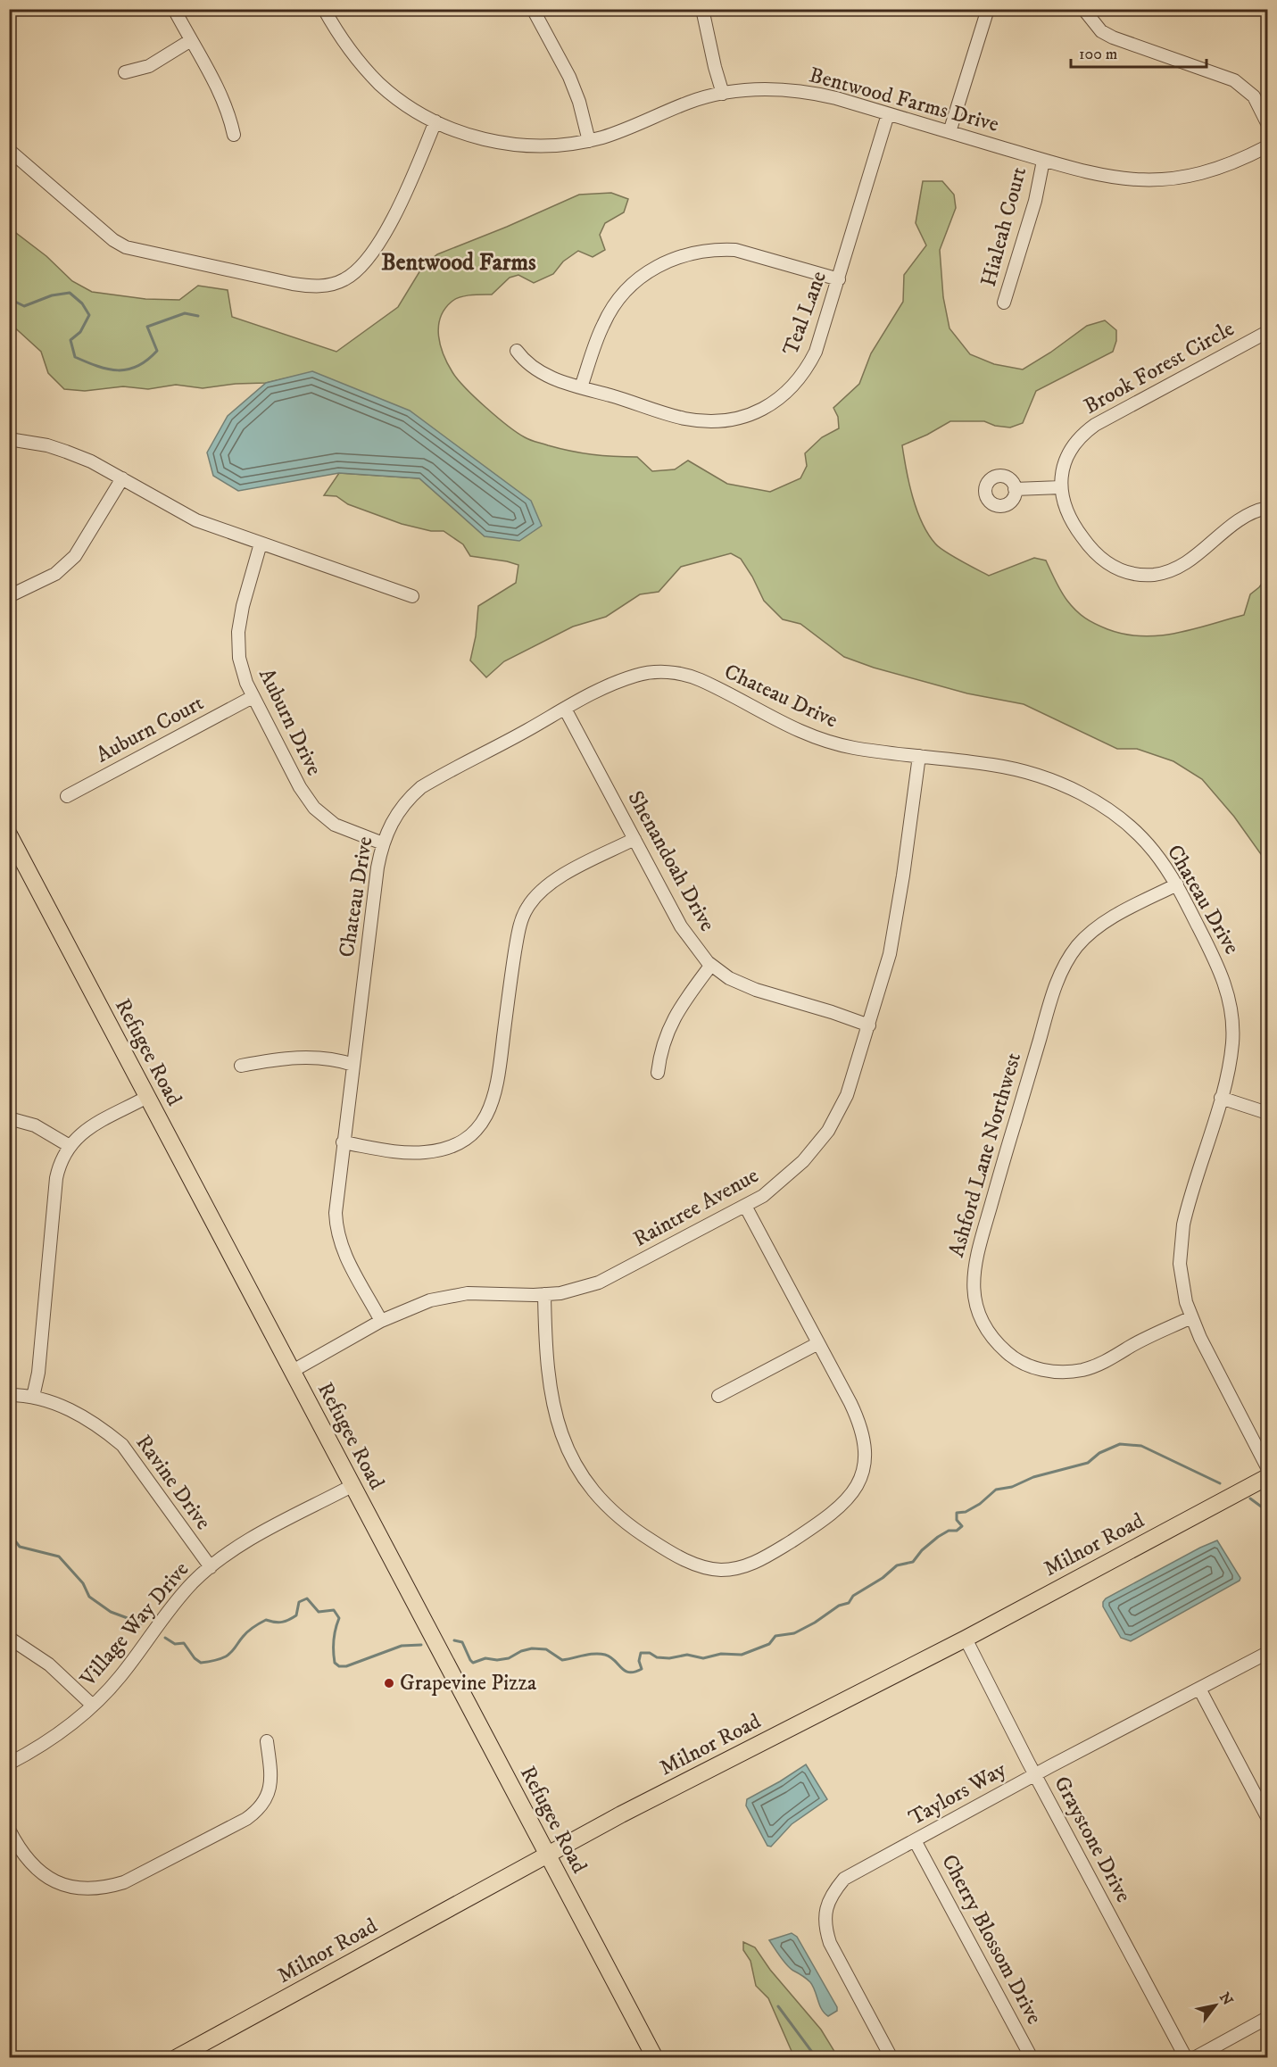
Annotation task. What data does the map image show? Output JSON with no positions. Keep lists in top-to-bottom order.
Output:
{
  "streets": {
    "main road": ["Refugee Road", "Milnor Road"],
    "street": [
      "Bentwood Farms Drive",
      "Hialeah Court",
      "Teal Lane",
      "Brook Forest Circle",
      "Chateau Drive",
      "Auburn Drive",
      "Auburn Court",
      "Shenandoah Drive",
      "Ashford Lane Northwest",
      "Raintree Avenue",
      "Ravine Drive",
      "Village Way Drive",
      "Taylors Way",
      "Graystone Drive",
      "Cherry Blossom Drive"
    ]
  },
  "crossings": [
    ["Bentwood Farms Drive", "Hialeah Court"],
    ["Bentwood Farms Drive", "Teal Lane"],
    ["Chateau Drive", "Auburn Drive"],
    ["Chateau Drive", "Shenandoah Drive"],
    ["Chateau Drive", "Ashford Lane Northwest"],
    ["Chateau Drive", "Raintree Avenue"],
    ["Auburn Drive", "Auburn Court"],
    ["Shenandoah Drive", "Raintree Avenue"],
    ["Refugee Road", "Raintree Avenue"],
    ["Refugee Road", "Milnor Road"],
    ["Refugee Road", "Village Way Drive"],
    ["Ravine Drive", "Village Way Drive"],
    ["Milnor Road", "Graystone Drive"],
    ["Taylors Way", "Graystone Drive"],
    ["Taylors Way", "Cherry Blossom Drive"]
  ],
  "districts": ["Bentwood Farms"],
  "places": ["Grapevine Pizza"],
  "scale_bar": "100 m",
  "north": "top right"
}
